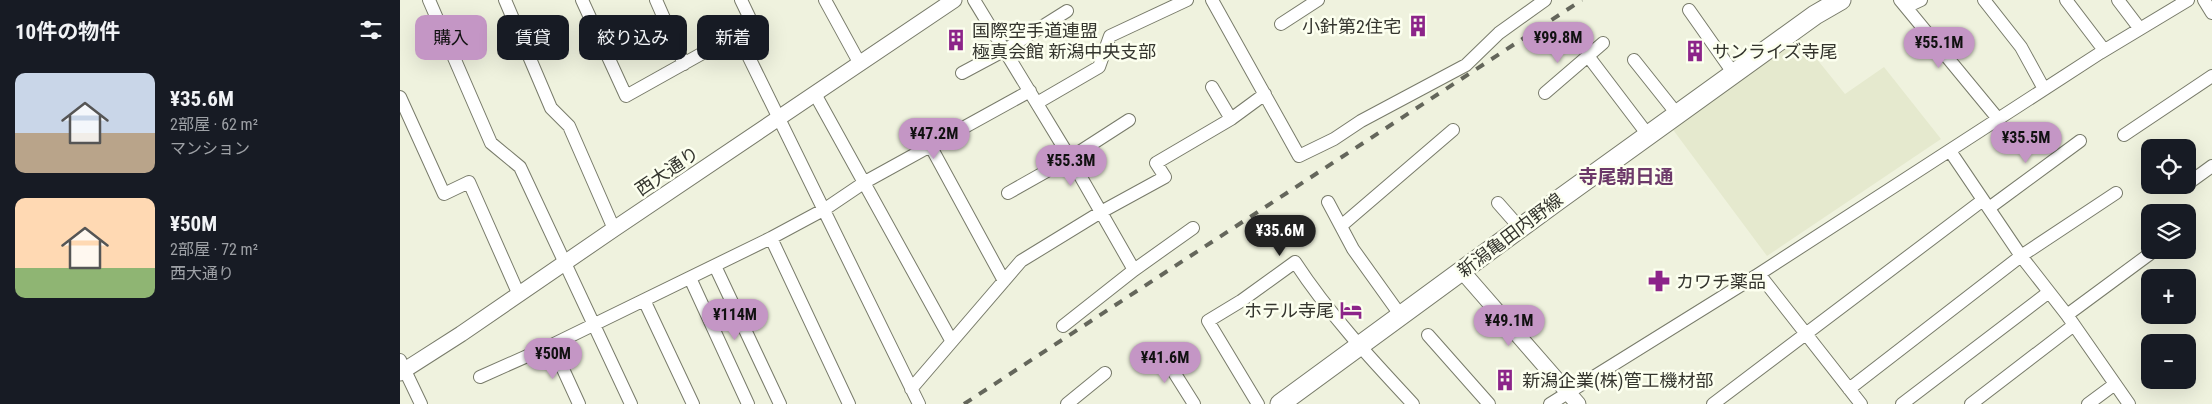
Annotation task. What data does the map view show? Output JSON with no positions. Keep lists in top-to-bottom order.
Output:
{
  "streets": {
    "main road": ["新潟亀田内野線"],
    "street": ["西大通り"]
  },
  "districts": ["寺尾朝日通"],
  "places": {
    "building": [
      "小針第2住宅",
      "国際空手道連盟 極真会館 新潟中央支部",
      "サンライズ寺尾",
      "新潟企業(株)管工機材部"
    ],
    "pharmacy": ["カワチ薬品"],
    "hotel": ["ホテル寺尾"]
  },
  "page": {
    "heading": "10件の物件",
    "chip": [
      "購入",
      "賃貸",
      "絞り込み",
      "新着"
    ],
    "price": [
      "¥99.8M",
      "¥55.1M",
      "¥47.2M",
      "¥35.5M",
      "¥55.3M",
      "¥35.6M",
      "¥114M",
      "¥49.1M",
      "¥50M",
      "¥41.6M"
    ],
    "list": [
      {
        "name": "¥35.6M",
        "note": "2部屋 · 62 m² · マンション"
      },
      {
        "name": "¥50M",
        "note": "2部屋 · 72 m² · 西大通り"
      }
    ],
    "map_buttons": ["+", "−"]
  }
}
